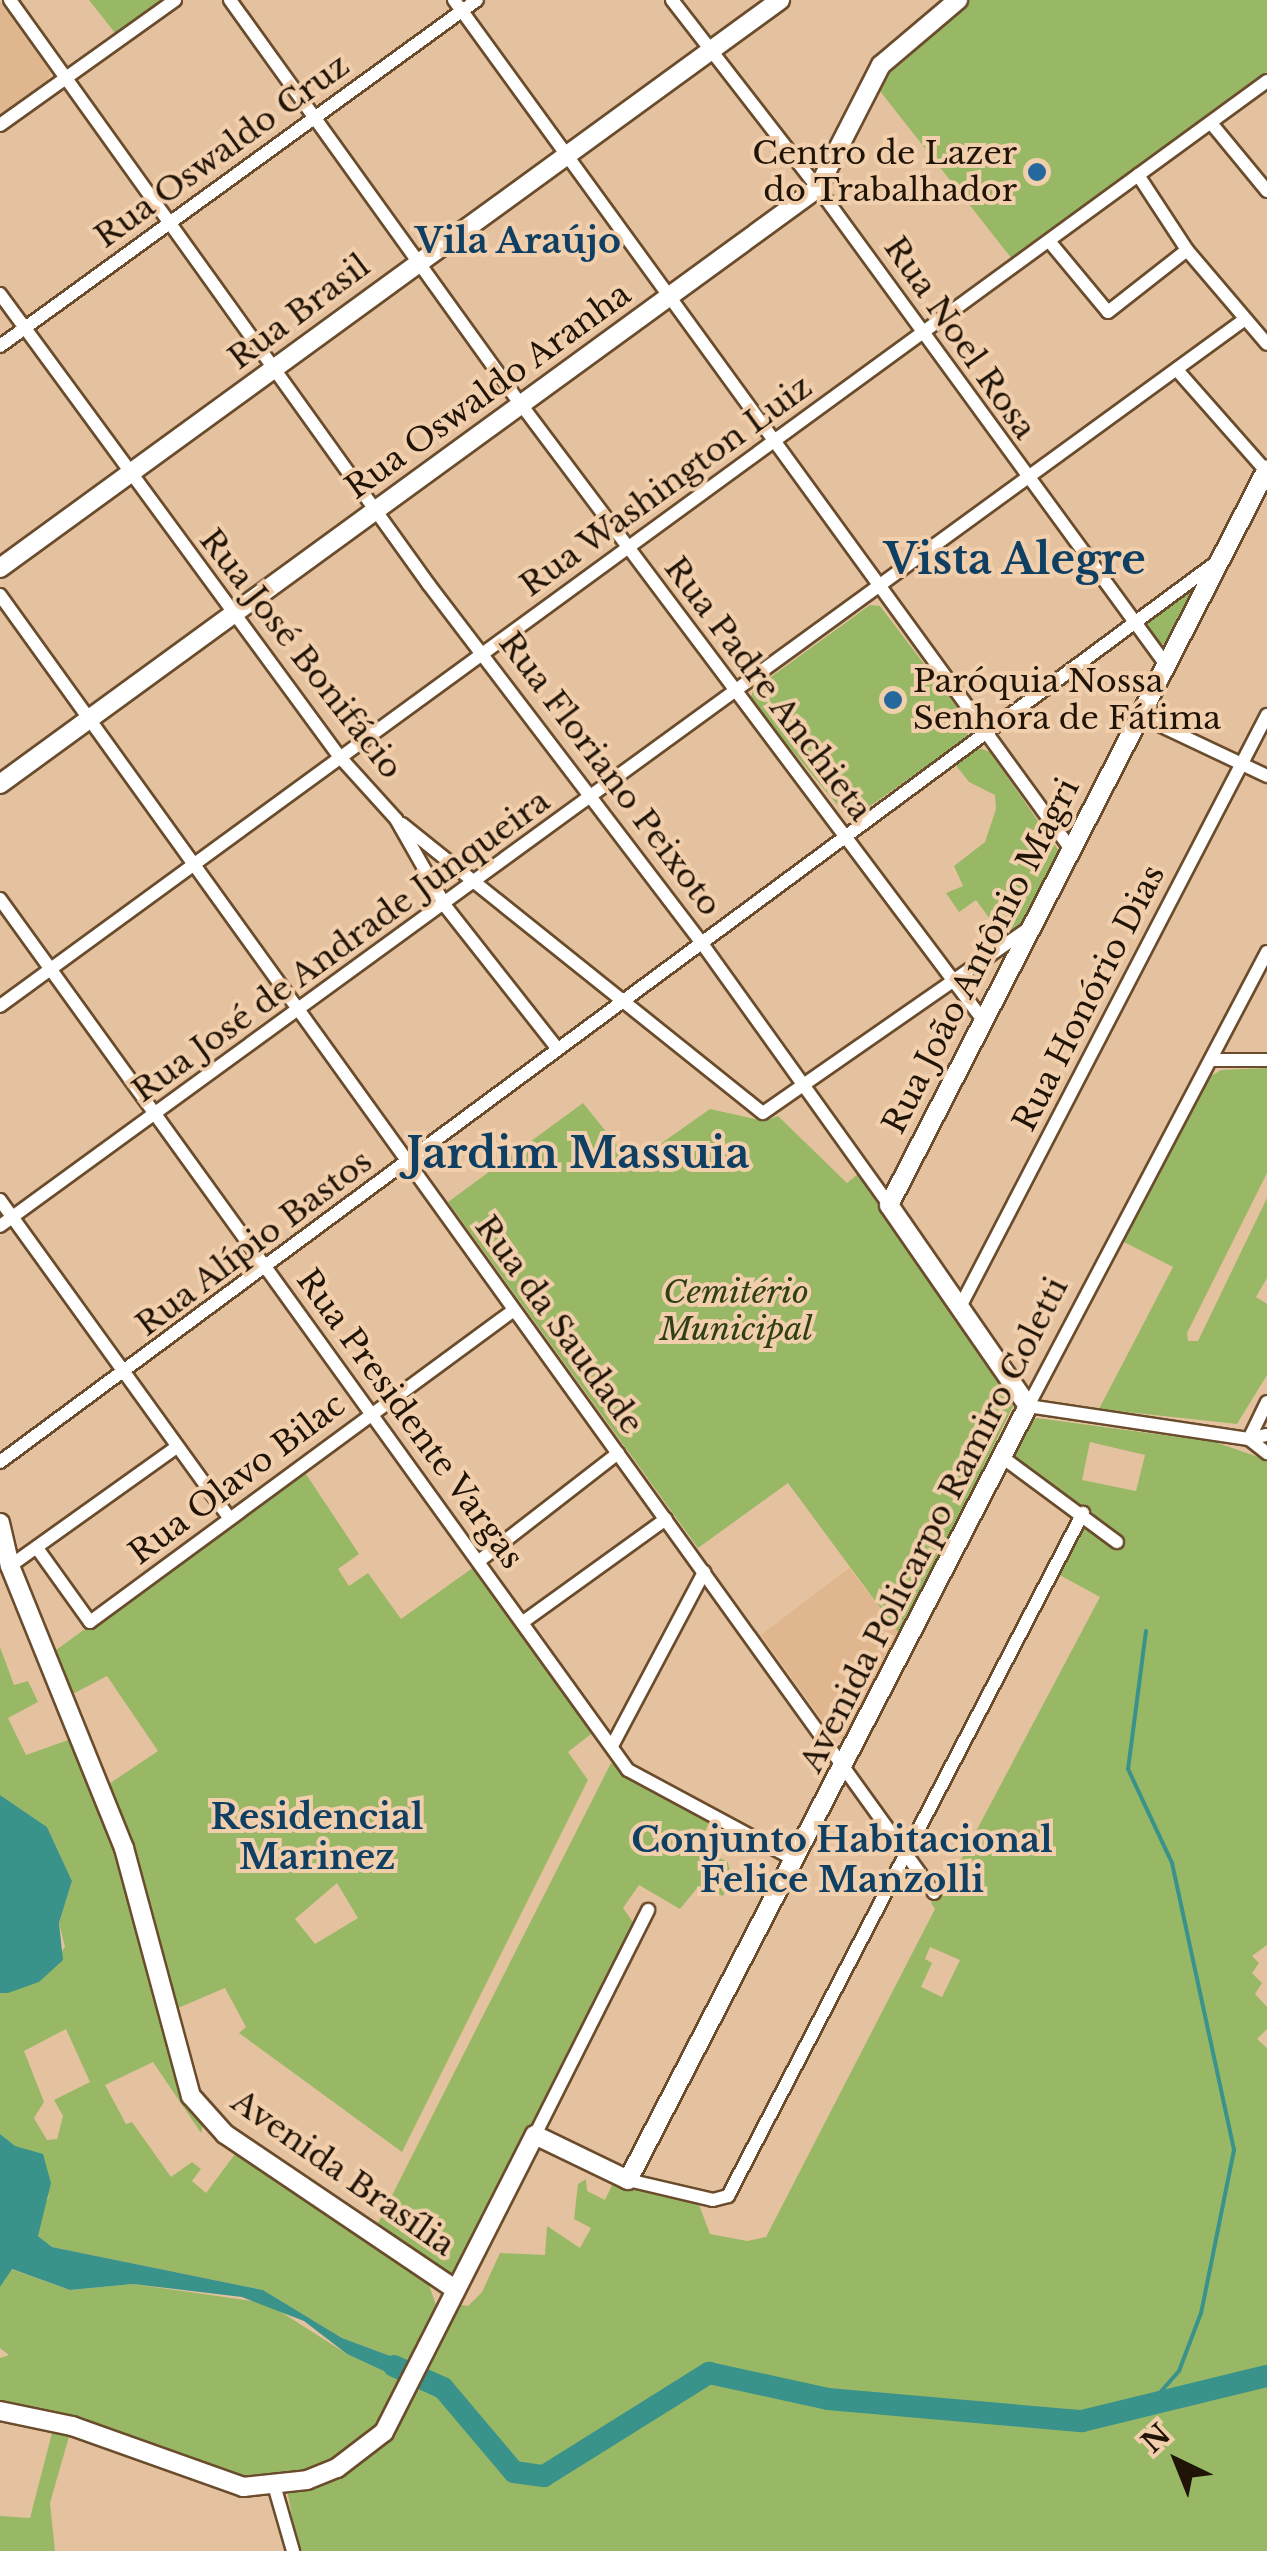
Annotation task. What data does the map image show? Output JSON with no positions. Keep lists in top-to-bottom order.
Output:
{
  "streets": {
    "street": [
      "Rua Oswaldo Cruz",
      "Rua Brasil",
      "Rua Noel Rosa",
      "Rua Oswaldo Aranha",
      "Rua Washington Luiz",
      "Rua José Bonifácio",
      "Rua Padre Anchieta",
      "Rua Floriano Peixoto",
      "Rua José de Andrade Junqueira",
      "Rua João Antônio Magri",
      "Rua Honório Dias",
      "Rua Alípio Bastos",
      "Rua da Saudade",
      "Rua Presidente Vargas",
      "Rua Olavo Bilac",
      "Avenida Policarpo Ramiro Coletti",
      "Avenida Brasília"
    ]
  },
  "crossings": [
    ["Rua Oswaldo Cruz", "Rua José Bonifácio"],
    ["Rua Oswaldo Cruz", "Rua Padre Anchieta"],
    ["Rua Oswaldo Cruz", "Rua Floriano Peixoto"],
    ["Rua Brasil", "Rua Noel Rosa"],
    ["Rua Brasil", "Rua José Bonifácio"],
    ["Rua Brasil", "Rua Padre Anchieta"],
    ["Rua Brasil", "Rua Floriano Peixoto"],
    ["Rua Noel Rosa", "Rua Oswaldo Aranha"],
    ["Rua Noel Rosa", "Rua Washington Luiz"],
    ["Rua Noel Rosa", "Rua José de Andrade Junqueira"],
    ["Rua Noel Rosa", "Rua João Antônio Magri"],
    ["Rua Noel Rosa", "Rua Alípio Bastos"],
    ["Rua Oswaldo Aranha", "Rua José Bonifácio"],
    ["Rua Oswaldo Aranha", "Rua Padre Anchieta"],
    ["Rua Oswaldo Aranha", "Rua Floriano Peixoto"],
    ["Rua Oswaldo Aranha", "Rua da Saudade"],
    ["Rua Washington Luiz", "Rua José Bonifácio"],
    ["Rua Washington Luiz", "Rua Padre Anchieta"],
    ["Rua Washington Luiz", "Rua Floriano Peixoto"],
    ["Rua Washington Luiz", "Rua da Saudade"],
    ["Rua Washington Luiz", "Rua Presidente Vargas"],
    ["Rua José Bonifácio", "Rua José de Andrade Junqueira"],
    ["Rua José Bonifácio", "Rua Alípio Bastos"],
    ["Rua Padre Anchieta", "Rua José de Andrade Junqueira"],
    ["Rua Padre Anchieta", "Rua João Antônio Magri"],
    ["Rua Padre Anchieta", "Rua Alípio Bastos"],
    ["Rua Floriano Peixoto", "Rua José de Andrade Junqueira"],
    ["Rua Floriano Peixoto", "Rua João Antônio Magri"],
    ["Rua Floriano Peixoto", "Rua Honório Dias"],
    ["Rua Floriano Peixoto", "Rua Alípio Bastos"],
    ["Rua Floriano Peixoto", "Avenida Policarpo Ramiro Coletti"],
    ["Rua José de Andrade Junqueira", "Rua da Saudade"],
    ["Rua José de Andrade Junqueira", "Rua Presidente Vargas"],
    ["Rua João Antônio Magri", "Rua Alípio Bastos"],
    ["Rua Alípio Bastos", "Rua da Saudade"],
    ["Rua Alípio Bastos", "Rua Presidente Vargas"],
    ["Rua da Saudade", "Rua Olavo Bilac"],
    ["Rua da Saudade", "Avenida Policarpo Ramiro Coletti"],
    ["Rua Presidente Vargas", "Rua Olavo Bilac"],
    ["Rua Presidente Vargas", "Avenida Policarpo Ramiro Coletti"]
  ],
  "districts": [
    "Vila Araújo",
    "Vista Alegre",
    "Jardim Massuia",
    "Residencial Marinez",
    "Conjunto Habitacional Felice Manzolli"
  ],
  "parks": ["Cemitério Municipal"],
  "places": ["Centro de Lazer do Trabalhador", "Paróquia Nossa Senhora de Fátima"],
  "north": "top left"
}
